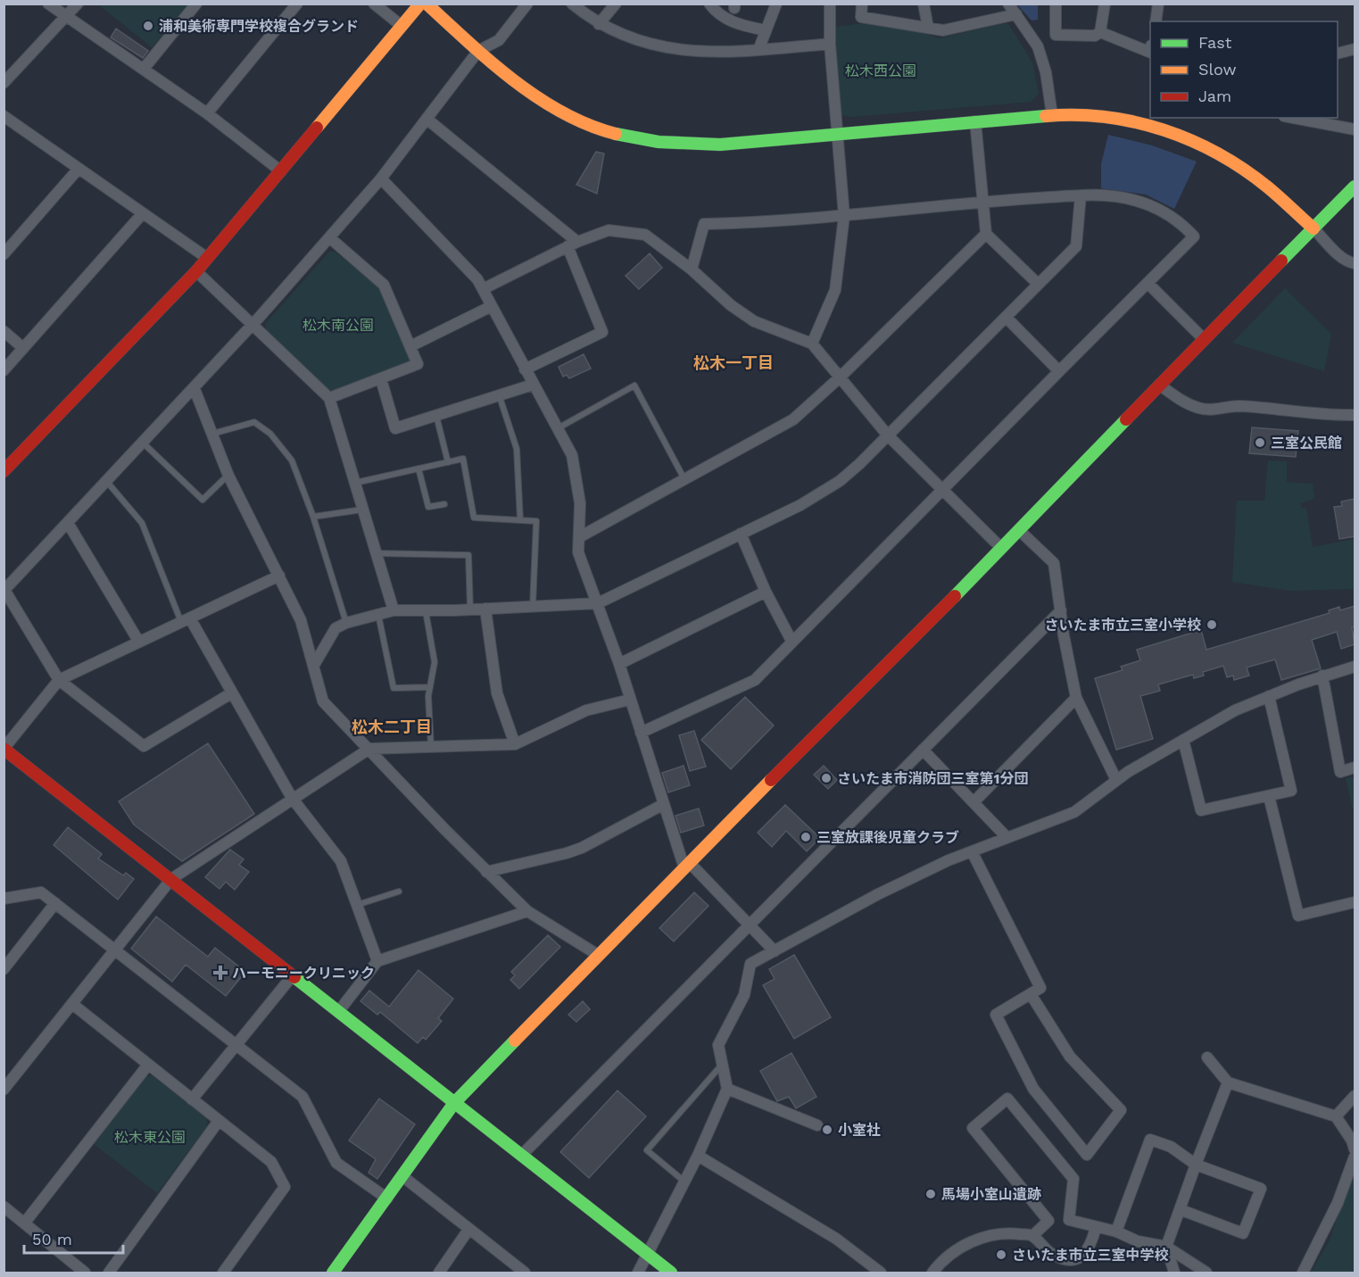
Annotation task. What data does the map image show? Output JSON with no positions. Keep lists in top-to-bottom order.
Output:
{
  "districts": ["松木一丁目", "松木二丁目"],
  "parks": ["松木西公園", "松木南公園", "松木東公園"],
  "places": {
    "other": [
      "浦和美術専門学校複合グランド",
      "三室公民館",
      "さいたま市立三室小学校",
      "さいたま市消防団三室第1分団",
      "三室放課後児童クラブ",
      "小室社",
      "馬場小室山遺跡",
      "さいたま市立三室中学校"
    ],
    "health": ["ハーモニークリニック"]
  },
  "legend": ["Fast", "Slow", "Jam"],
  "scale_bar": "50 m"
}
